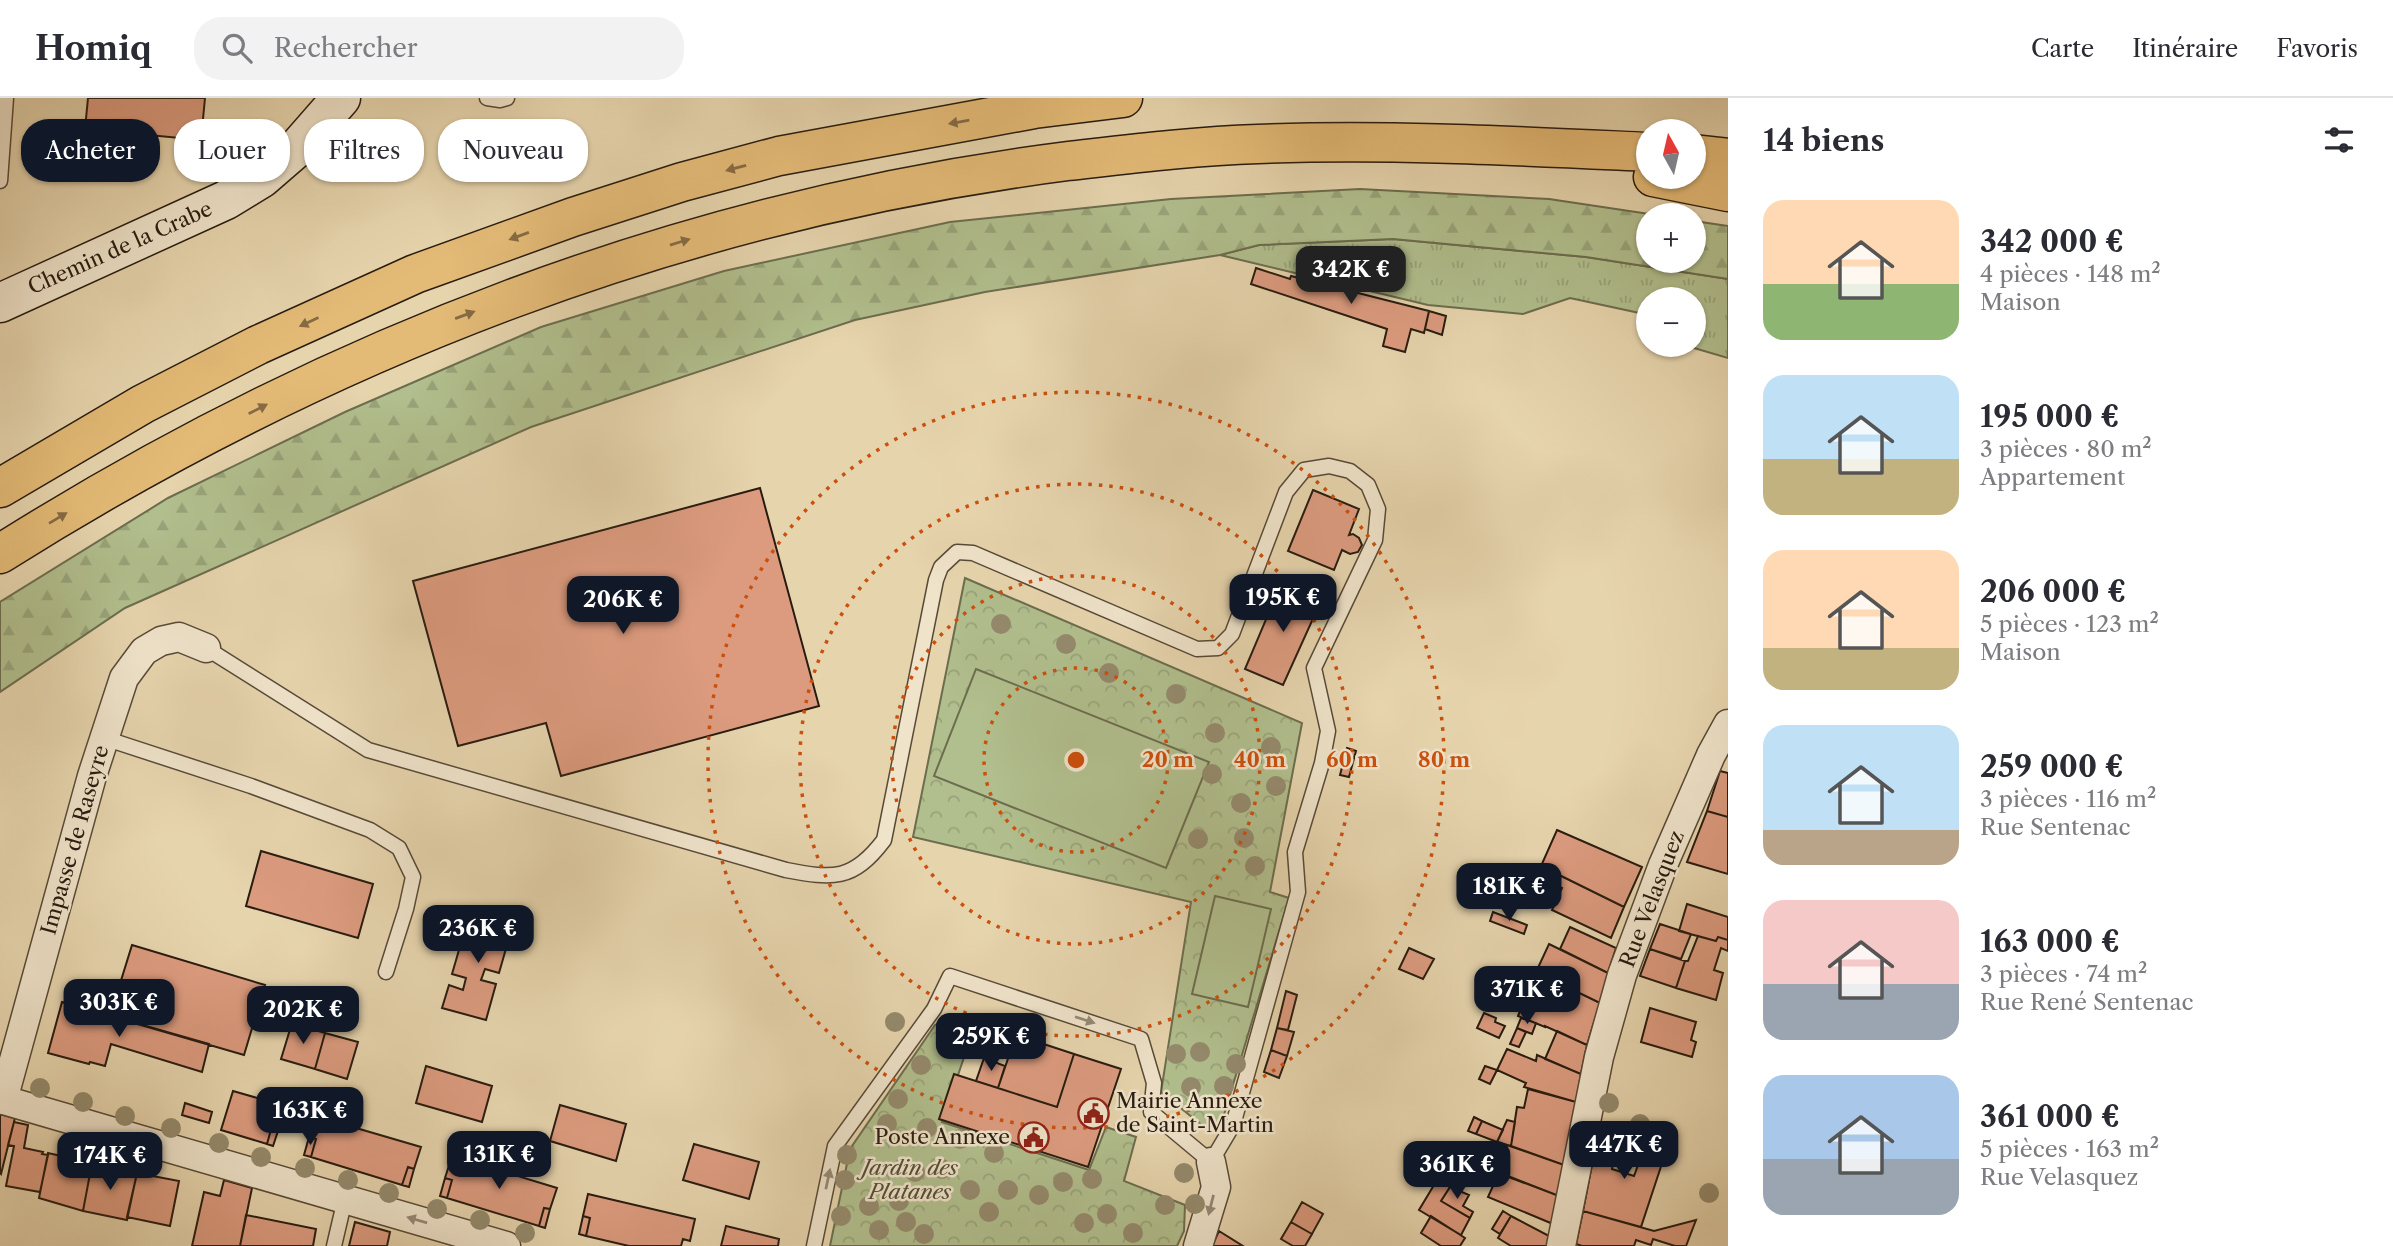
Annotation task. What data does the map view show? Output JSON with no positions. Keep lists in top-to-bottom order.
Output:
{
  "streets": {
    "street": ["Chemin de la Crabe", "Impasse de Raseyre", "Rue Velasquez"]
  },
  "parks": ["Jardin des Platanes"],
  "places": {
    "public building": ["Mairie Annexe de Saint-Martin", "Poste Annexe"]
  },
  "north": "top",
  "page": {
    "header": "Homiq",
    "search": "Rechercher",
    "nav": ["Carte", "Itinéraire", "Favoris"],
    "heading": "14 biens",
    "map_buttons": ["+", "−"],
    "chip": [
      "Acheter",
      "Louer",
      "Filtres",
      "Nouveau"
    ],
    "list": [
      {
        "name": "342 000 €",
        "note": "4 pièces · 148 m² · Maison"
      },
      {
        "name": "195 000 €",
        "note": "3 pièces · 80 m² · Appartement"
      },
      {
        "name": "206 000 €",
        "note": "5 pièces · 123 m² · Maison"
      },
      {
        "name": "259 000 €",
        "note": "3 pièces · 116 m² · Rue Sentenac"
      },
      {
        "name": "163 000 €",
        "note": "3 pièces · 74 m² · Rue René Sentenac"
      },
      {
        "name": "361 000 €",
        "note": "5 pièces · 163 m² · Rue Velasquez"
      }
    ],
    "price": [
      "342K €",
      "195K €",
      "206K €",
      "181K €",
      "236K €",
      "371K €",
      "303K €",
      "202K €",
      "259K €",
      "163K €",
      "447K €",
      "131K €",
      "174K €",
      "361K €"
    ]
  },
  "rings": [
    "20 m",
    "40 m",
    "60 m",
    "80 m"
  ]
}
